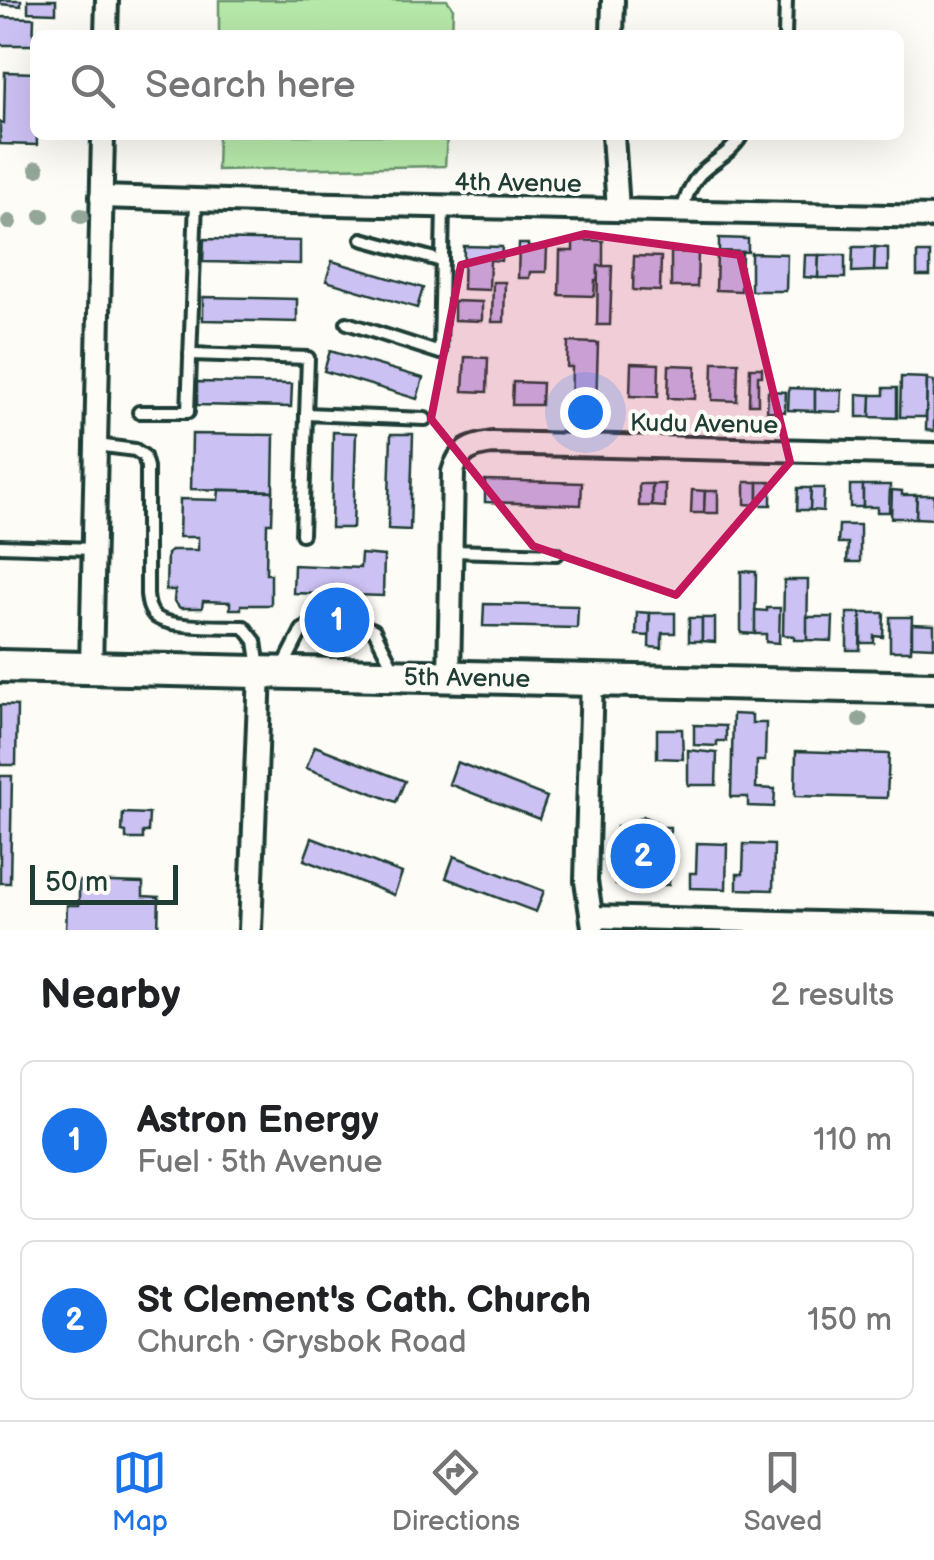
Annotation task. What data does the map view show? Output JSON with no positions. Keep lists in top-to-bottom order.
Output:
{
  "streets": {
    "main road": ["5th Avenue"],
    "street": ["4th Avenue", "Kudu Avenue"]
  },
  "crossings": [
    ["Kudu Avenue", "5th Avenue"]
  ],
  "scale_bar": "50 m",
  "page": {
    "search": "Search here",
    "pins": ["1", "2"],
    "scale": "50 m",
    "heading": ["Nearby", "2 results"],
    "list": [
      {
        "mark": "1",
        "name": "Astron Energy",
        "note": "Fuel · 5th Avenue",
        "value": "110 m"
      },
      {
        "mark": "2",
        "name": "St Clement's Cath. Church",
        "note": "Church · Grysbok Road",
        "value": "150 m"
      }
    ],
    "nav": ["Map", "Directions", "Saved"]
  }
}
